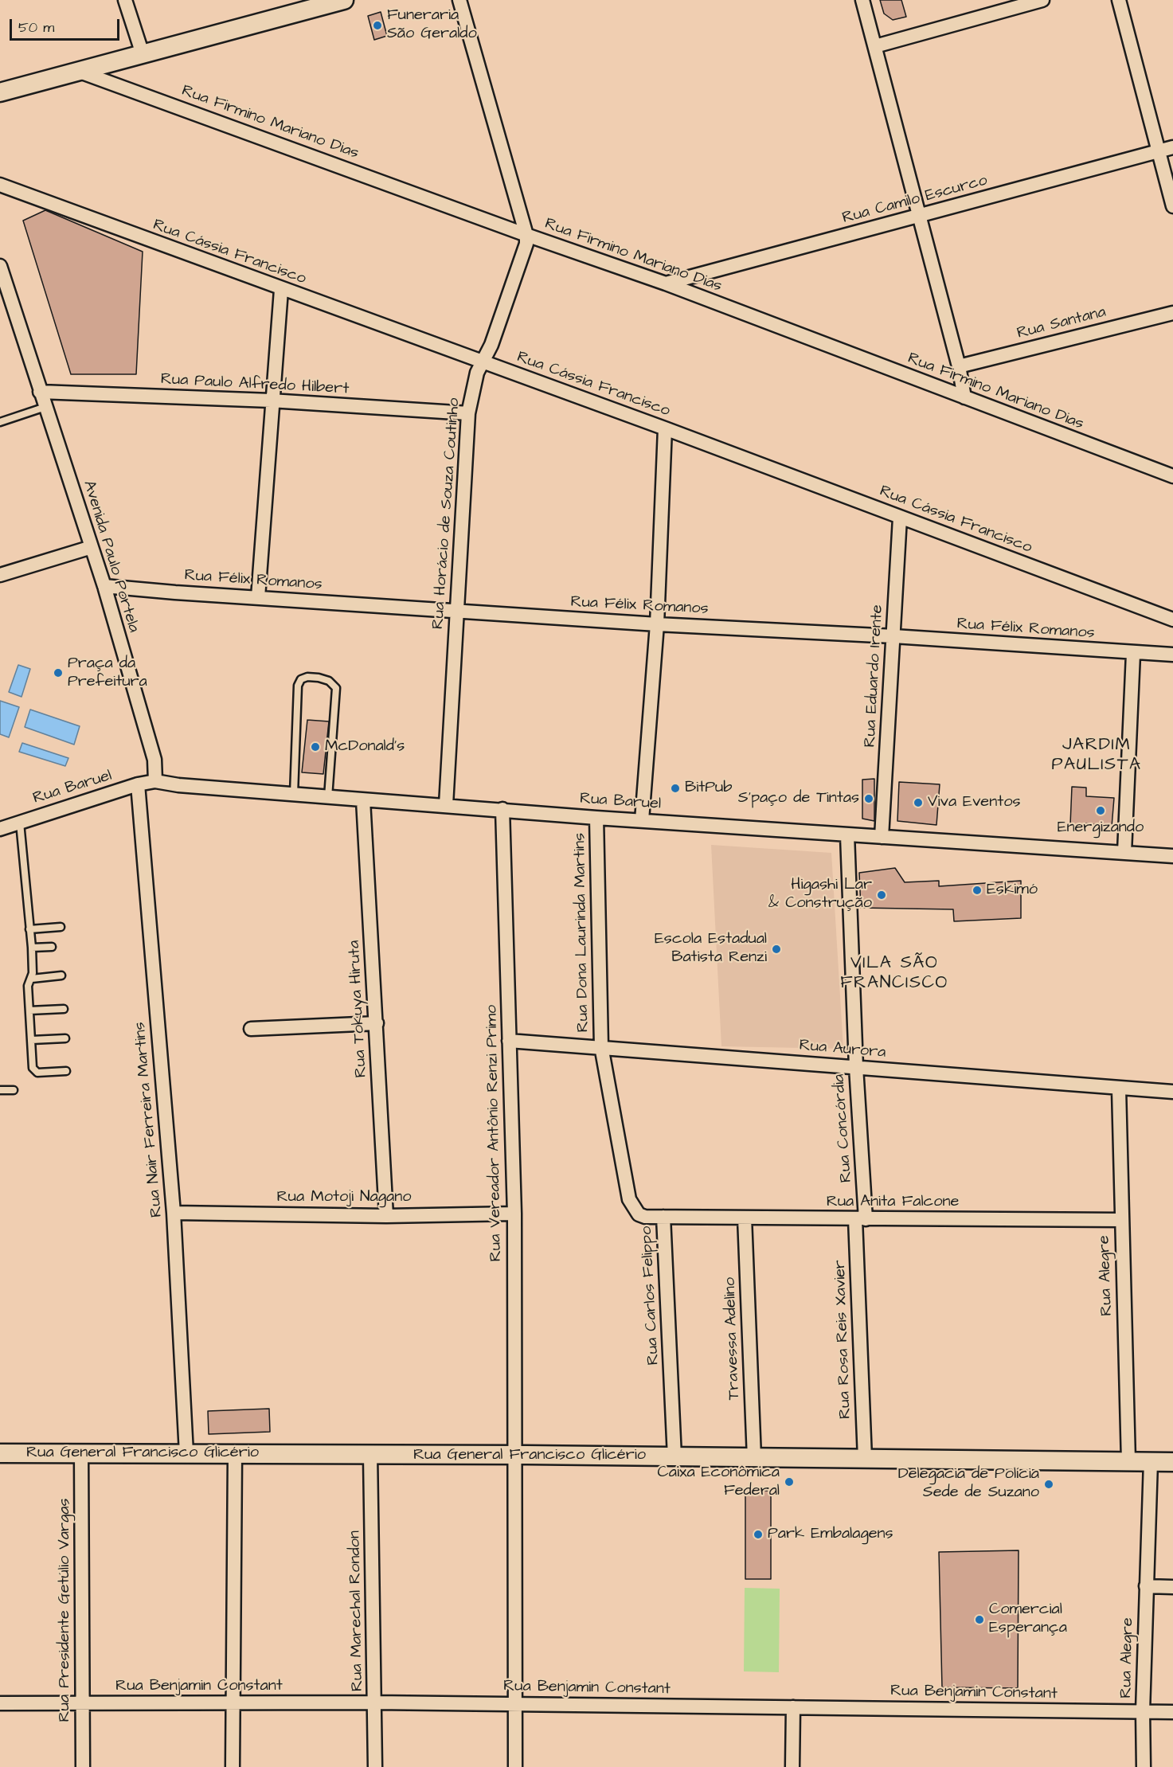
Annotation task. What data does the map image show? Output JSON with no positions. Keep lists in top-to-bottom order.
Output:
{
  "streets": {
    "main road": ["Rua General Francisco Glicério"],
    "street": [
      "Rua Firmino Mariano Dias",
      "Rua Camilo Escurco",
      "Rua Cássia Francisco",
      "Rua Santana",
      "Rua Paulo Alfredo Hilbert",
      "Rua Horácio de Souza Coutinho",
      "Avenida Paulo Portela",
      "Rua Félix Romanos",
      "Rua Eduardo Irente",
      "Rua Baruel",
      "Rua Dona Laurinda Martins",
      "Rua Tokuya Hiruta",
      "Rua Aurora",
      "Rua Nair Ferreira Martins",
      "Rua Concórdia",
      "Rua Vereador Antônio Renzi Primo",
      "Rua Motoji Nagano",
      "Rua Anita Falcone",
      "Rua Alegre",
      "Rua Carlos Felippo",
      "Travessa Adelino",
      "Rua Rosa Reis Xavier",
      "Rua Presidente Getúlio Vargas",
      "Rua Marechal Rondon",
      "Rua Benjamin Constant"
    ]
  },
  "crossings": [
    ["Rua Firmino Mariano Dias", "Rua Camilo Escurco"],
    ["Rua Firmino Mariano Dias", "Rua Horácio de Souza Coutinho"],
    ["Rua Cássia Francisco", "Rua Horácio de Souza Coutinho"],
    ["Rua Cássia Francisco", "Rua Eduardo Irente"],
    ["Rua Paulo Alfredo Hilbert", "Rua Horácio de Souza Coutinho"],
    ["Rua Paulo Alfredo Hilbert", "Avenida Paulo Portela"],
    ["Rua Horácio de Souza Coutinho", "Rua Félix Romanos"],
    ["Rua Horácio de Souza Coutinho", "Rua Baruel"],
    ["Avenida Paulo Portela", "Rua Félix Romanos"],
    ["Avenida Paulo Portela", "Rua Baruel"],
    ["Rua Félix Romanos", "Rua Eduardo Irente"],
    ["Rua Eduardo Irente", "Rua Baruel"],
    ["Rua Baruel", "Rua Dona Laurinda Martins"],
    ["Rua Baruel", "Rua Tokuya Hiruta"],
    ["Rua Baruel", "Rua Nair Ferreira Martins"],
    ["Rua Baruel", "Rua Concórdia"],
    ["Rua Baruel", "Rua Vereador Antônio Renzi Primo"],
    ["Rua Dona Laurinda Martins", "Rua Aurora"],
    ["Rua Dona Laurinda Martins", "Rua Carlos Felippo"],
    ["Rua Tokuya Hiruta", "Rua Motoji Nagano"],
    ["Rua Aurora", "Rua Concórdia"],
    ["Rua Aurora", "Rua Vereador Antônio Renzi Primo"],
    ["Rua Aurora", "Rua Alegre"],
    ["Rua Aurora", "Rua Carlos Felippo"],
    ["Rua Nair Ferreira Martins", "Rua Motoji Nagano"],
    ["Rua Nair Ferreira Martins", "Rua General Francisco Glicério"],
    ["Rua Concórdia", "Rua Anita Falcone"],
    ["Rua Concórdia", "Rua Rosa Reis Xavier"],
    ["Rua Vereador Antônio Renzi Primo", "Rua Motoji Nagano"],
    ["Rua Vereador Antônio Renzi Primo", "Rua General Francisco Glicério"],
    ["Rua Vereador Antônio Renzi Primo", "Rua Benjamin Constant"],
    ["Rua Anita Falcone", "Rua Alegre"],
    ["Rua Anita Falcone", "Rua Carlos Felippo"],
    ["Rua Anita Falcone", "Travessa Adelino"],
    ["Rua Anita Falcone", "Rua Rosa Reis Xavier"],
    ["Rua Alegre", "Rua General Francisco Glicério"],
    ["Rua Alegre", "Rua Benjamin Constant"],
    ["Rua Carlos Felippo", "Rua General Francisco Glicério"],
    ["Travessa Adelino", "Rua General Francisco Glicério"],
    ["Rua Rosa Reis Xavier", "Rua General Francisco Glicério"],
    ["Rua General Francisco Glicério", "Rua Presidente Getúlio Vargas"],
    ["Rua General Francisco Glicério", "Rua Marechal Rondon"],
    ["Rua Presidente Getúlio Vargas", "Rua Benjamin Constant"],
    ["Rua Marechal Rondon", "Rua Benjamin Constant"]
  ],
  "districts": ["JARDIM PAULISTA", "VILA SÃO FRANCISCO"],
  "places": [
    "Funeraria São Geraldo",
    "Praça da Prefeitura",
    "McDonald's",
    "BitPub",
    "S'paço de Tintas",
    "Viva Eventos",
    "Energizando",
    "Eskimó",
    "Higashi Lar & Construção",
    "Escola Estadual Batista Renzi",
    "Caixa Econômica Federal",
    "Delegacia de Polícia Sede de Suzano",
    "Park Embalagens",
    "Comercial Esperança"
  ],
  "scale_bar": "50 m"
}
